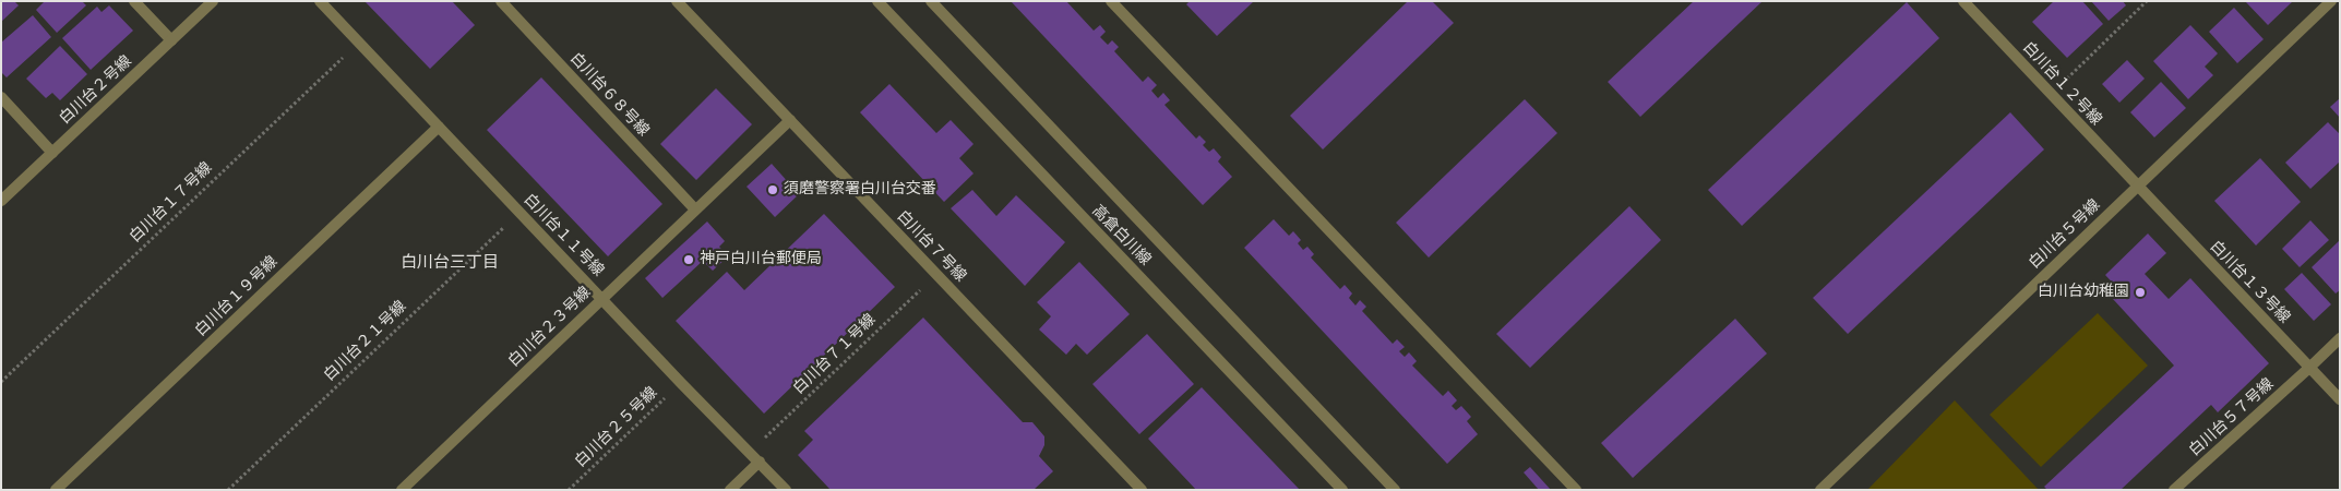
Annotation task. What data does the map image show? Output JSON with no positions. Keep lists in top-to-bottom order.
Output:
{
  "streets": {
    "street": [
      "白川台１２号線",
      "白川台２号線",
      "白川台６８号線",
      "白川台５号線",
      "白川台１１号線",
      "高倉白川線",
      "白川台７号線",
      "白川台１３号線",
      "白川台１９号線",
      "白川台２３号線",
      "白川台５７号線"
    ],
    "path": [
      "白川台１７号線",
      "白川台２１号線",
      "白川台７１号線",
      "白川台２５号線"
    ]
  },
  "crossings": [
    ["白川台１２号線", "白川台５号線"],
    ["白川台１２号線", "白川台１３号線"],
    ["白川台６８号線", "白川台２３号線"],
    ["白川台１７号線", "白川台１１号線"],
    ["白川台５号線", "白川台１３号線"],
    ["白川台１１号線", "白川台１９号線"],
    ["白川台１１号線", "白川台２３号線"],
    ["白川台１１号線", "白川台２１号線"],
    ["白川台１１号線", "白川台７１号線"],
    ["白川台１１号線", "白川台２５号線"],
    ["白川台７号線", "白川台２３号線"],
    ["白川台７号線", "白川台７１号線"],
    ["白川台１３号線", "白川台５７号線"]
  ],
  "districts": ["白川台三丁目"],
  "places": ["須磨警察署白川台交番", "神戸白川台郵便局", "白川台幼稚園"]
}
